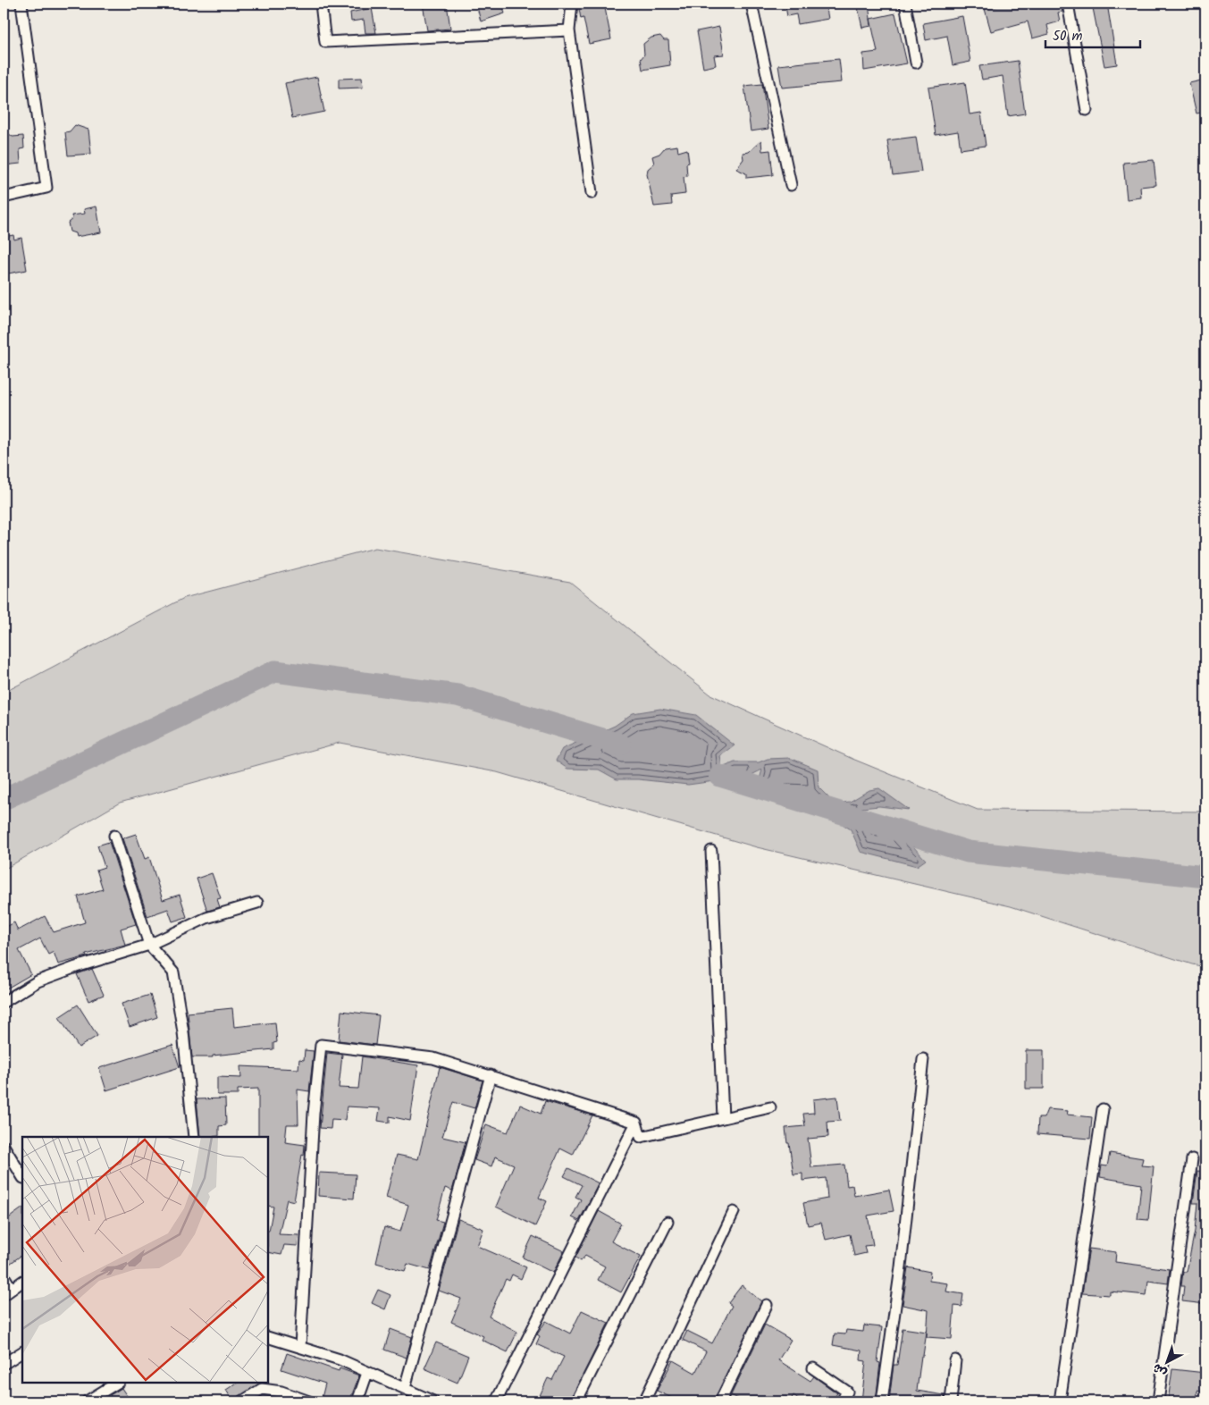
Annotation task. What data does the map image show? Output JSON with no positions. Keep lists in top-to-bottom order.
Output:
{
  "scale_bar": "50 m",
  "north": "bottom left"
}
